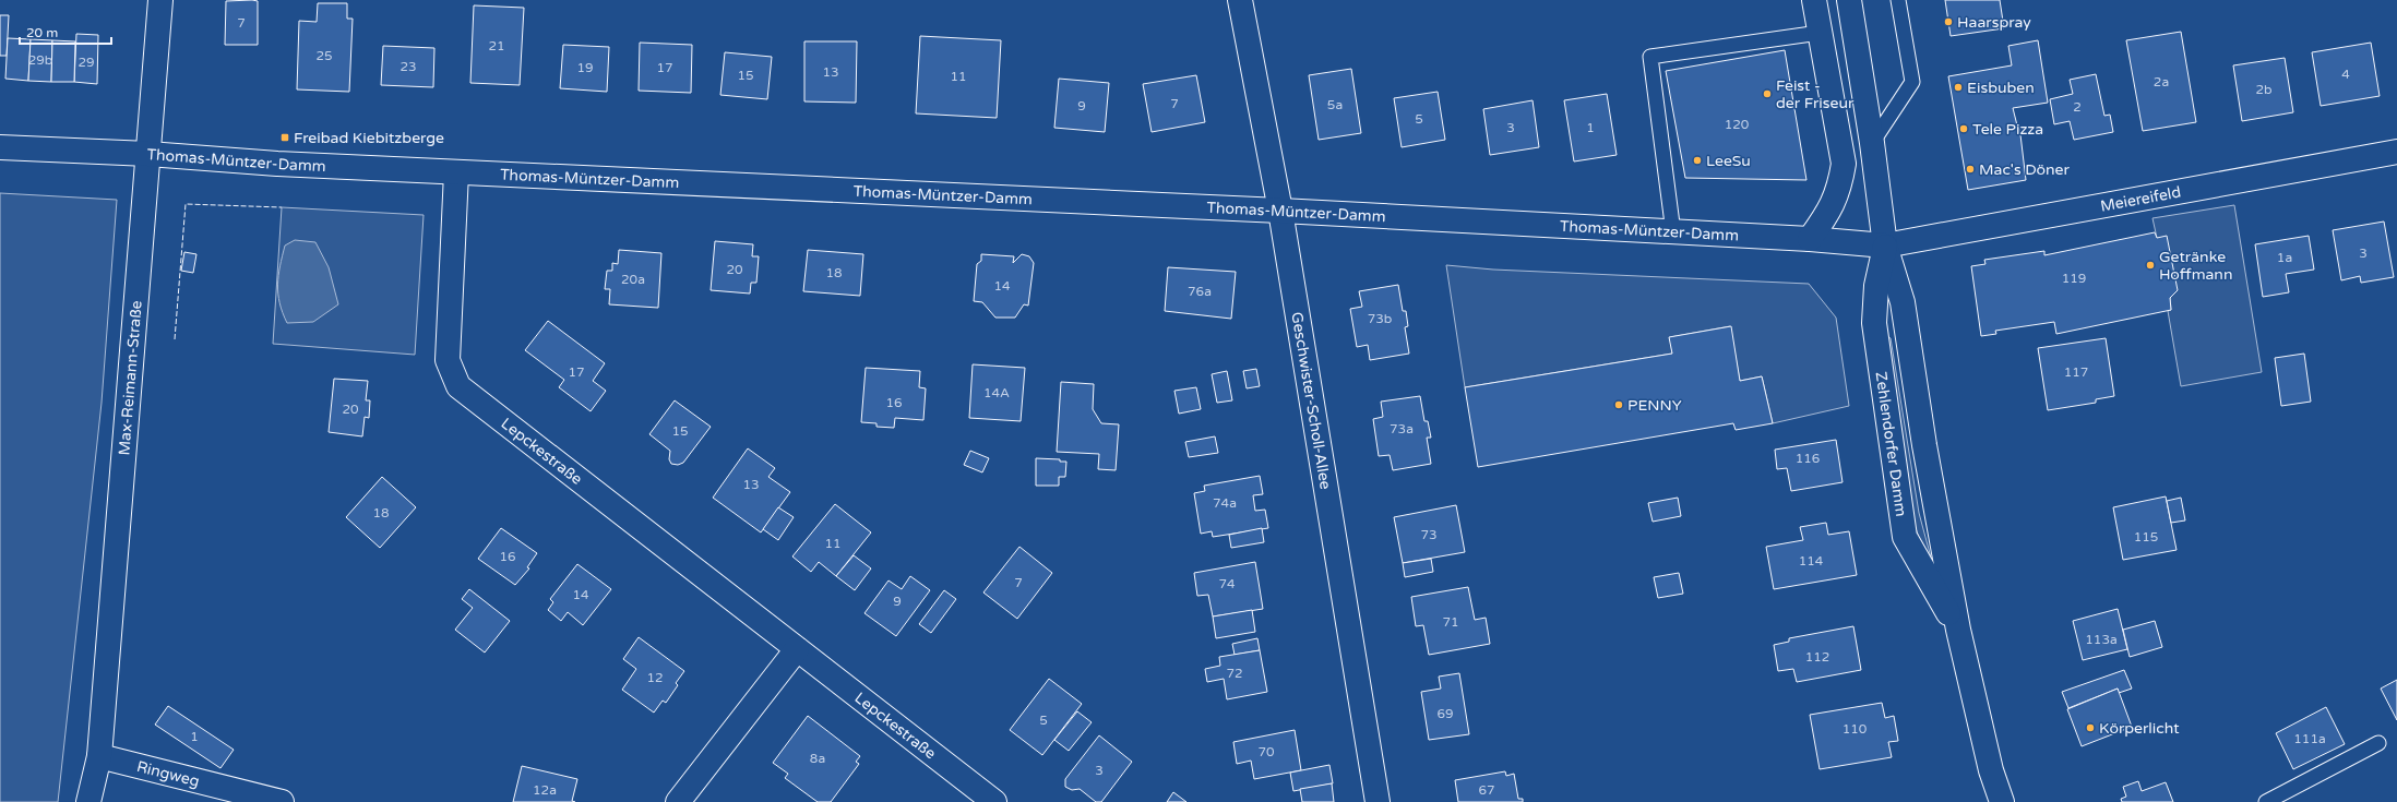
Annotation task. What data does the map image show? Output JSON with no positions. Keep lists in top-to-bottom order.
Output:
{
  "streets": {
    "street": [
      "Thomas-Müntzer-Damm",
      "Meiereifeld",
      "Max-Reimann-Straße",
      "Geschwister-Scholl-Allee",
      "Zehlendorfer Damm",
      "Lepckestraße",
      "Ringweg"
    ]
  },
  "crossings": [
    ["Thomas-Müntzer-Damm", "Meiereifeld"],
    ["Thomas-Müntzer-Damm", "Max-Reimann-Straße"],
    ["Thomas-Müntzer-Damm", "Geschwister-Scholl-Allee"],
    ["Thomas-Müntzer-Damm", "Zehlendorfer Damm"],
    ["Thomas-Müntzer-Damm", "Lepckestraße"],
    ["Meiereifeld", "Zehlendorfer Damm"],
    ["Max-Reimann-Straße", "Ringweg"]
  ],
  "places": {
    "other": [
      "Haarspray",
      "Eisbuben",
      "Feist - der Friseur",
      "Tele Pizza",
      "LeeSu",
      "Mac's Döner",
      "Getränke Hoffmann",
      "PENNY",
      "Körperlicht"
    ],
    "transit": ["Freibad Kiebitzberge"]
  },
  "house_numbers": [
    "7",
    "21",
    "25",
    "29b",
    "29",
    "23",
    "19",
    "17",
    "13",
    "4",
    "15",
    "11",
    "2a",
    "2b",
    "7",
    "5a",
    "9",
    "2",
    "5",
    "120",
    "3",
    "1",
    "3",
    "1a",
    "20",
    "18",
    "119",
    "20a",
    "14",
    "76a",
    "73b",
    "17",
    "117",
    "14A",
    "16",
    "20",
    "73a",
    "15",
    "116",
    "13",
    "74a",
    "18",
    "73",
    "115",
    "11",
    "16",
    "114",
    "7",
    "74",
    "14",
    "9",
    "71",
    "113a",
    "112",
    "72",
    "12",
    "69",
    "5",
    "110",
    "1",
    "111a",
    "70",
    "8a",
    "3",
    "12a",
    "67"
  ],
  "scale_bar": "20 m"
}
